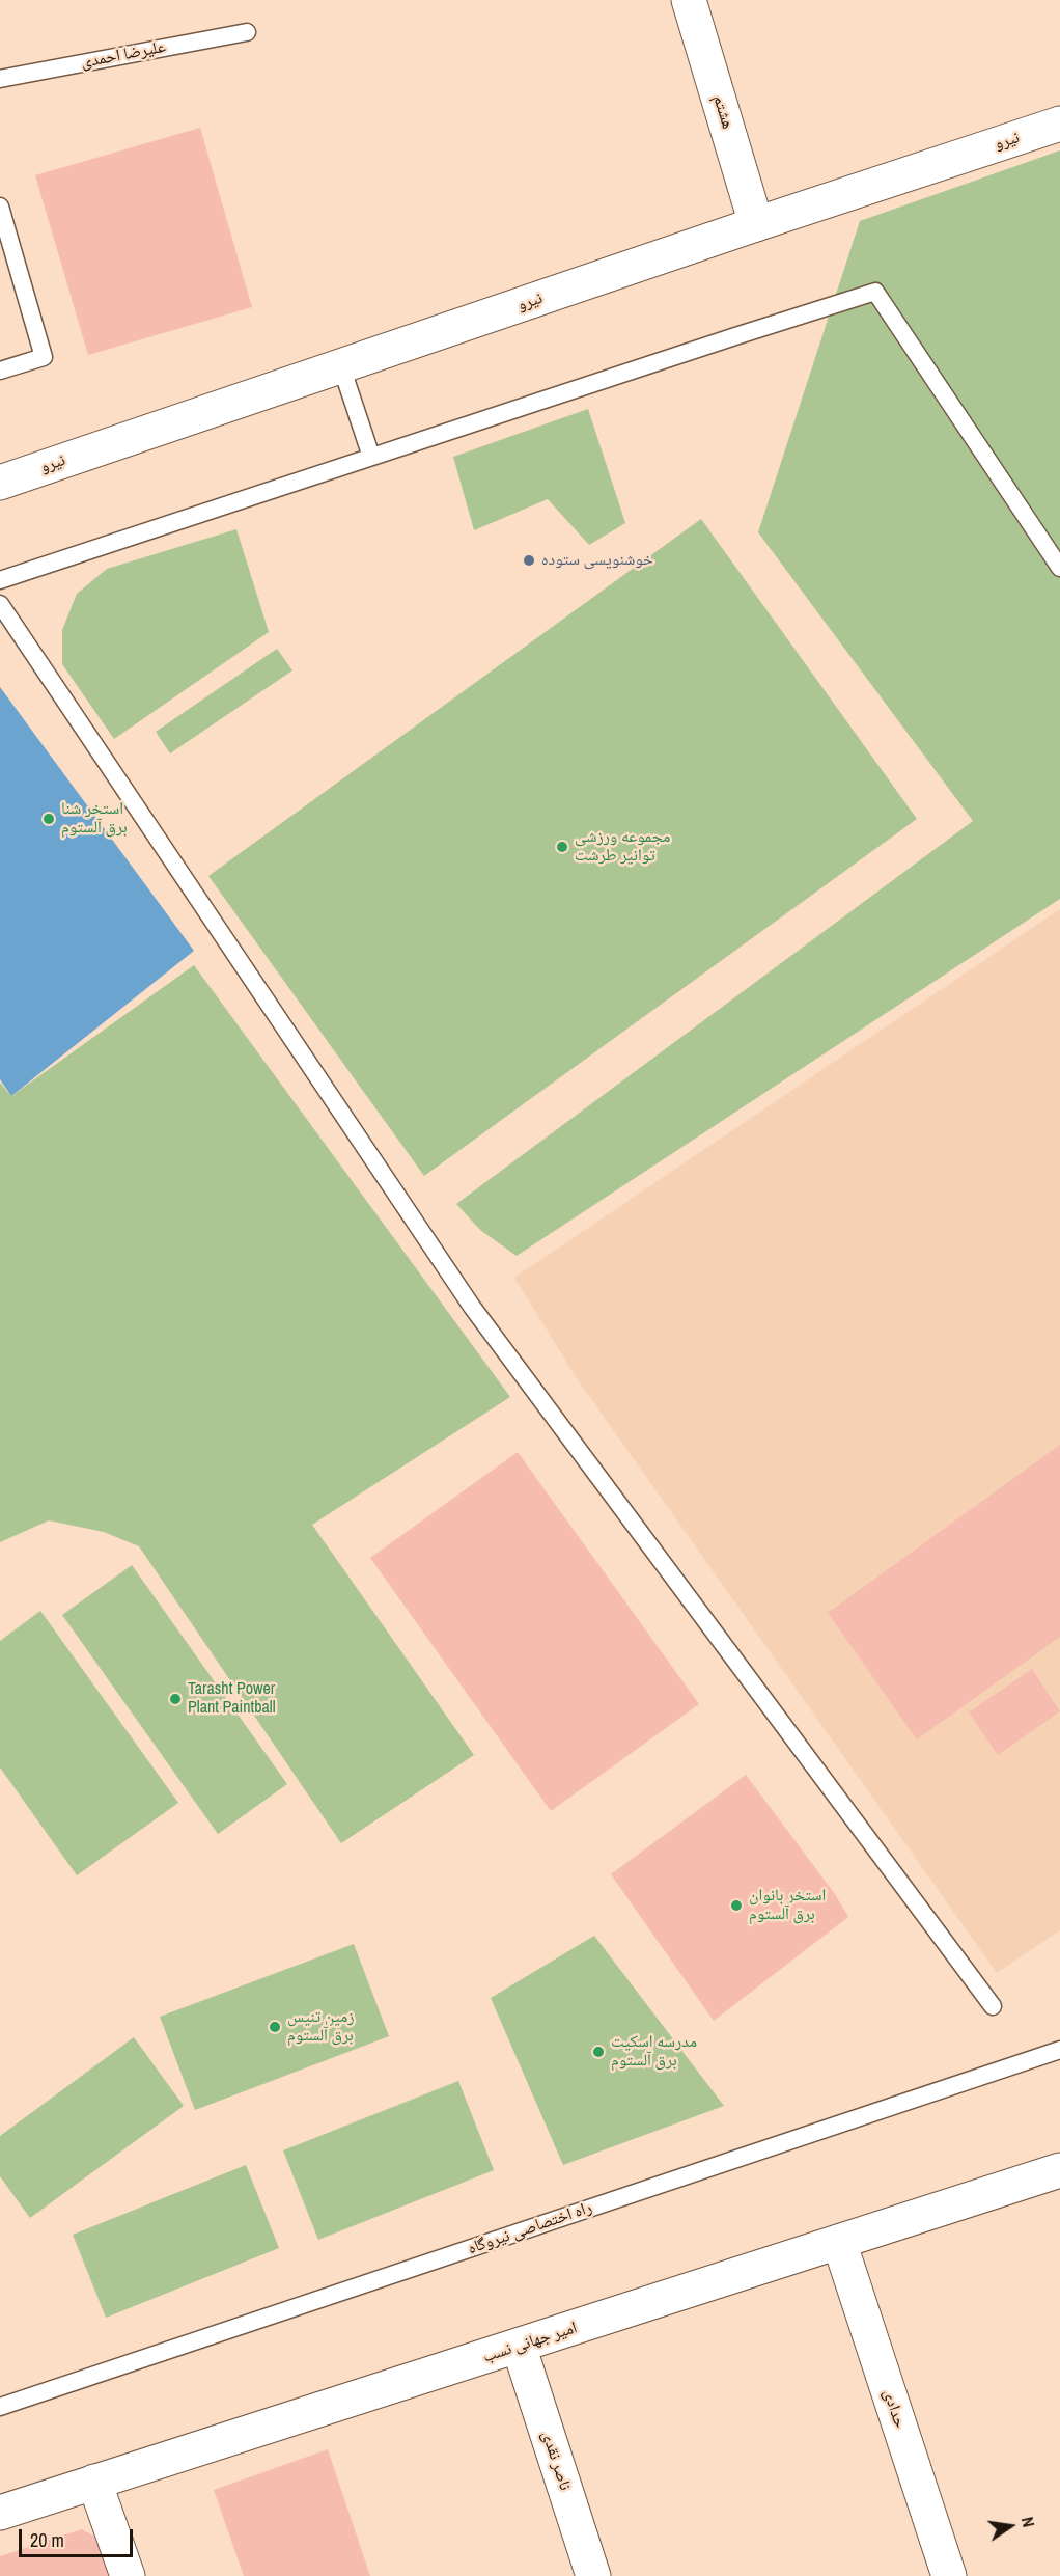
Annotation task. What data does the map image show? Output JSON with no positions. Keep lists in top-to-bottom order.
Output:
{
  "streets": {
    "street": [
      "هشتم",
      "نیرو",
      "امیر جهانی نسب",
      "حدادی",
      "ناصر نقدی"
    ],
    "lane": ["علیرضا احمدی", "راه اختصاصی نیروگاه"]
  },
  "crossings": [
    ["هشتم", "نیرو"],
    ["امیر جهانی نسب", "حدادی"],
    ["امیر جهانی نسب", "ناصر نقدی"]
  ],
  "places": [
    "خوشنویسی ستوده",
    "استخر شنا برق آلستوم",
    "مجموعه ورزشی توانیر طرشت",
    "Tarasht Power Plant Paintball",
    "استخر بانوان برق آلستوم",
    "زمین تنیس برق آلستوم",
    "مدرسه اسکیت برق آلستوم"
  ],
  "scale_bar": "20 m",
  "north": "right"
}
